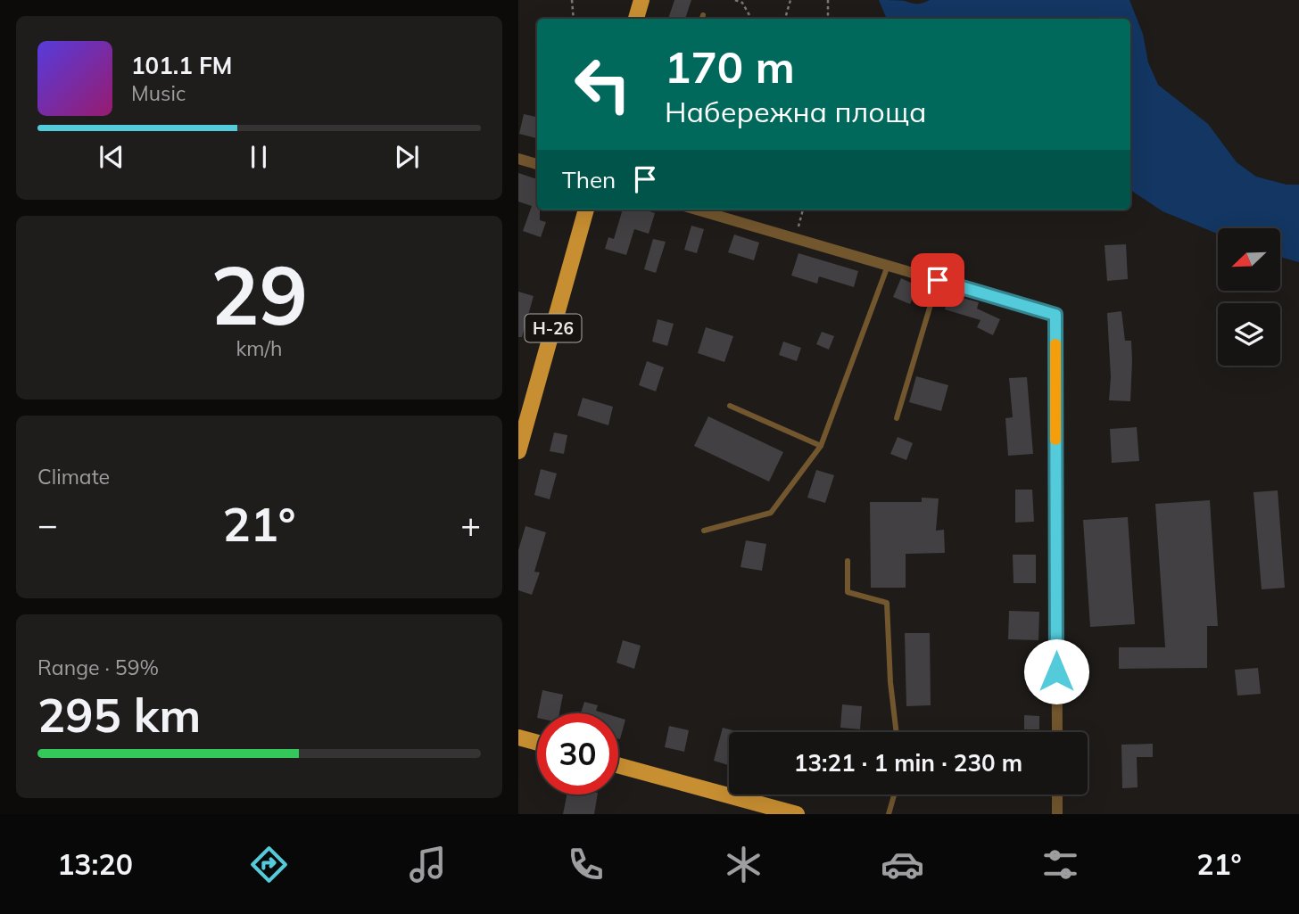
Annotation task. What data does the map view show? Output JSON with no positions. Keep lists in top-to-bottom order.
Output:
{
  "streets": {
    "main road": ["Н-26"]
  },
  "north": "bottom left",
  "page": {
    "turn": ["170 m", "Набережна площа"],
    "song": ["101.1 FM", "Music"],
    "then": "Then",
    "tile": [
      ["29", "km/h"],
      "Climate",
      ["Range · 59%", "295 km"]
    ],
    "heat": ["−", "21°", "+"],
    "limit": "30",
    "trip": "13:21 · 1 min · 230 m",
    "tabs": ["13:20", "21°"]
  }
}
